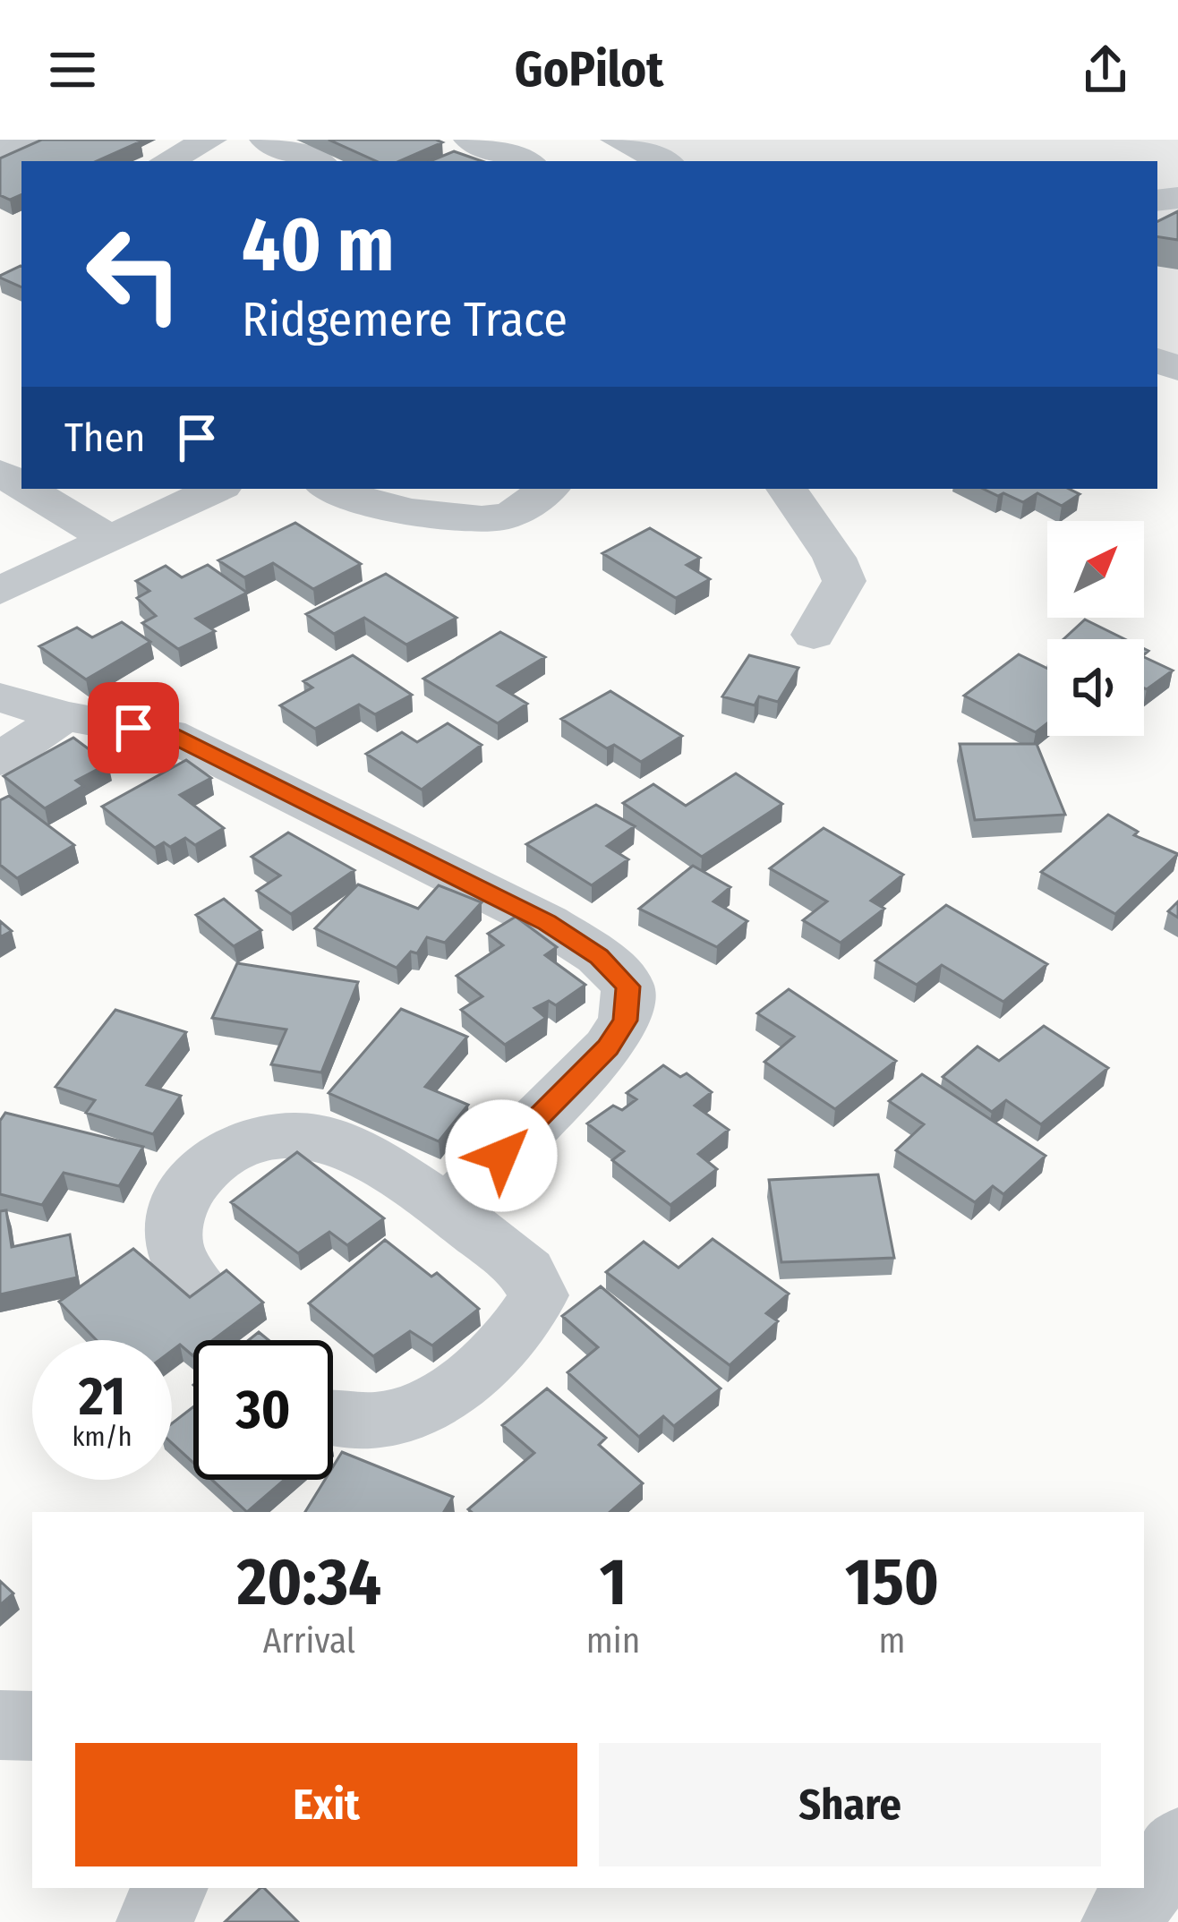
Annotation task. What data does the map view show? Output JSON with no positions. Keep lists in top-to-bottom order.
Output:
{
  "north": "top right",
  "page": {
    "header": "GoPilot",
    "turn": ["40 m", "Ridgemere Trace"],
    "then": "Then",
    "speed": "21 km/h",
    "limit": "30",
    "eta": [
      "20:34",
      "Arrival",
      "1",
      "min",
      "150",
      "m"
    ],
    "buttons": ["Exit", "Share"]
  }
}
